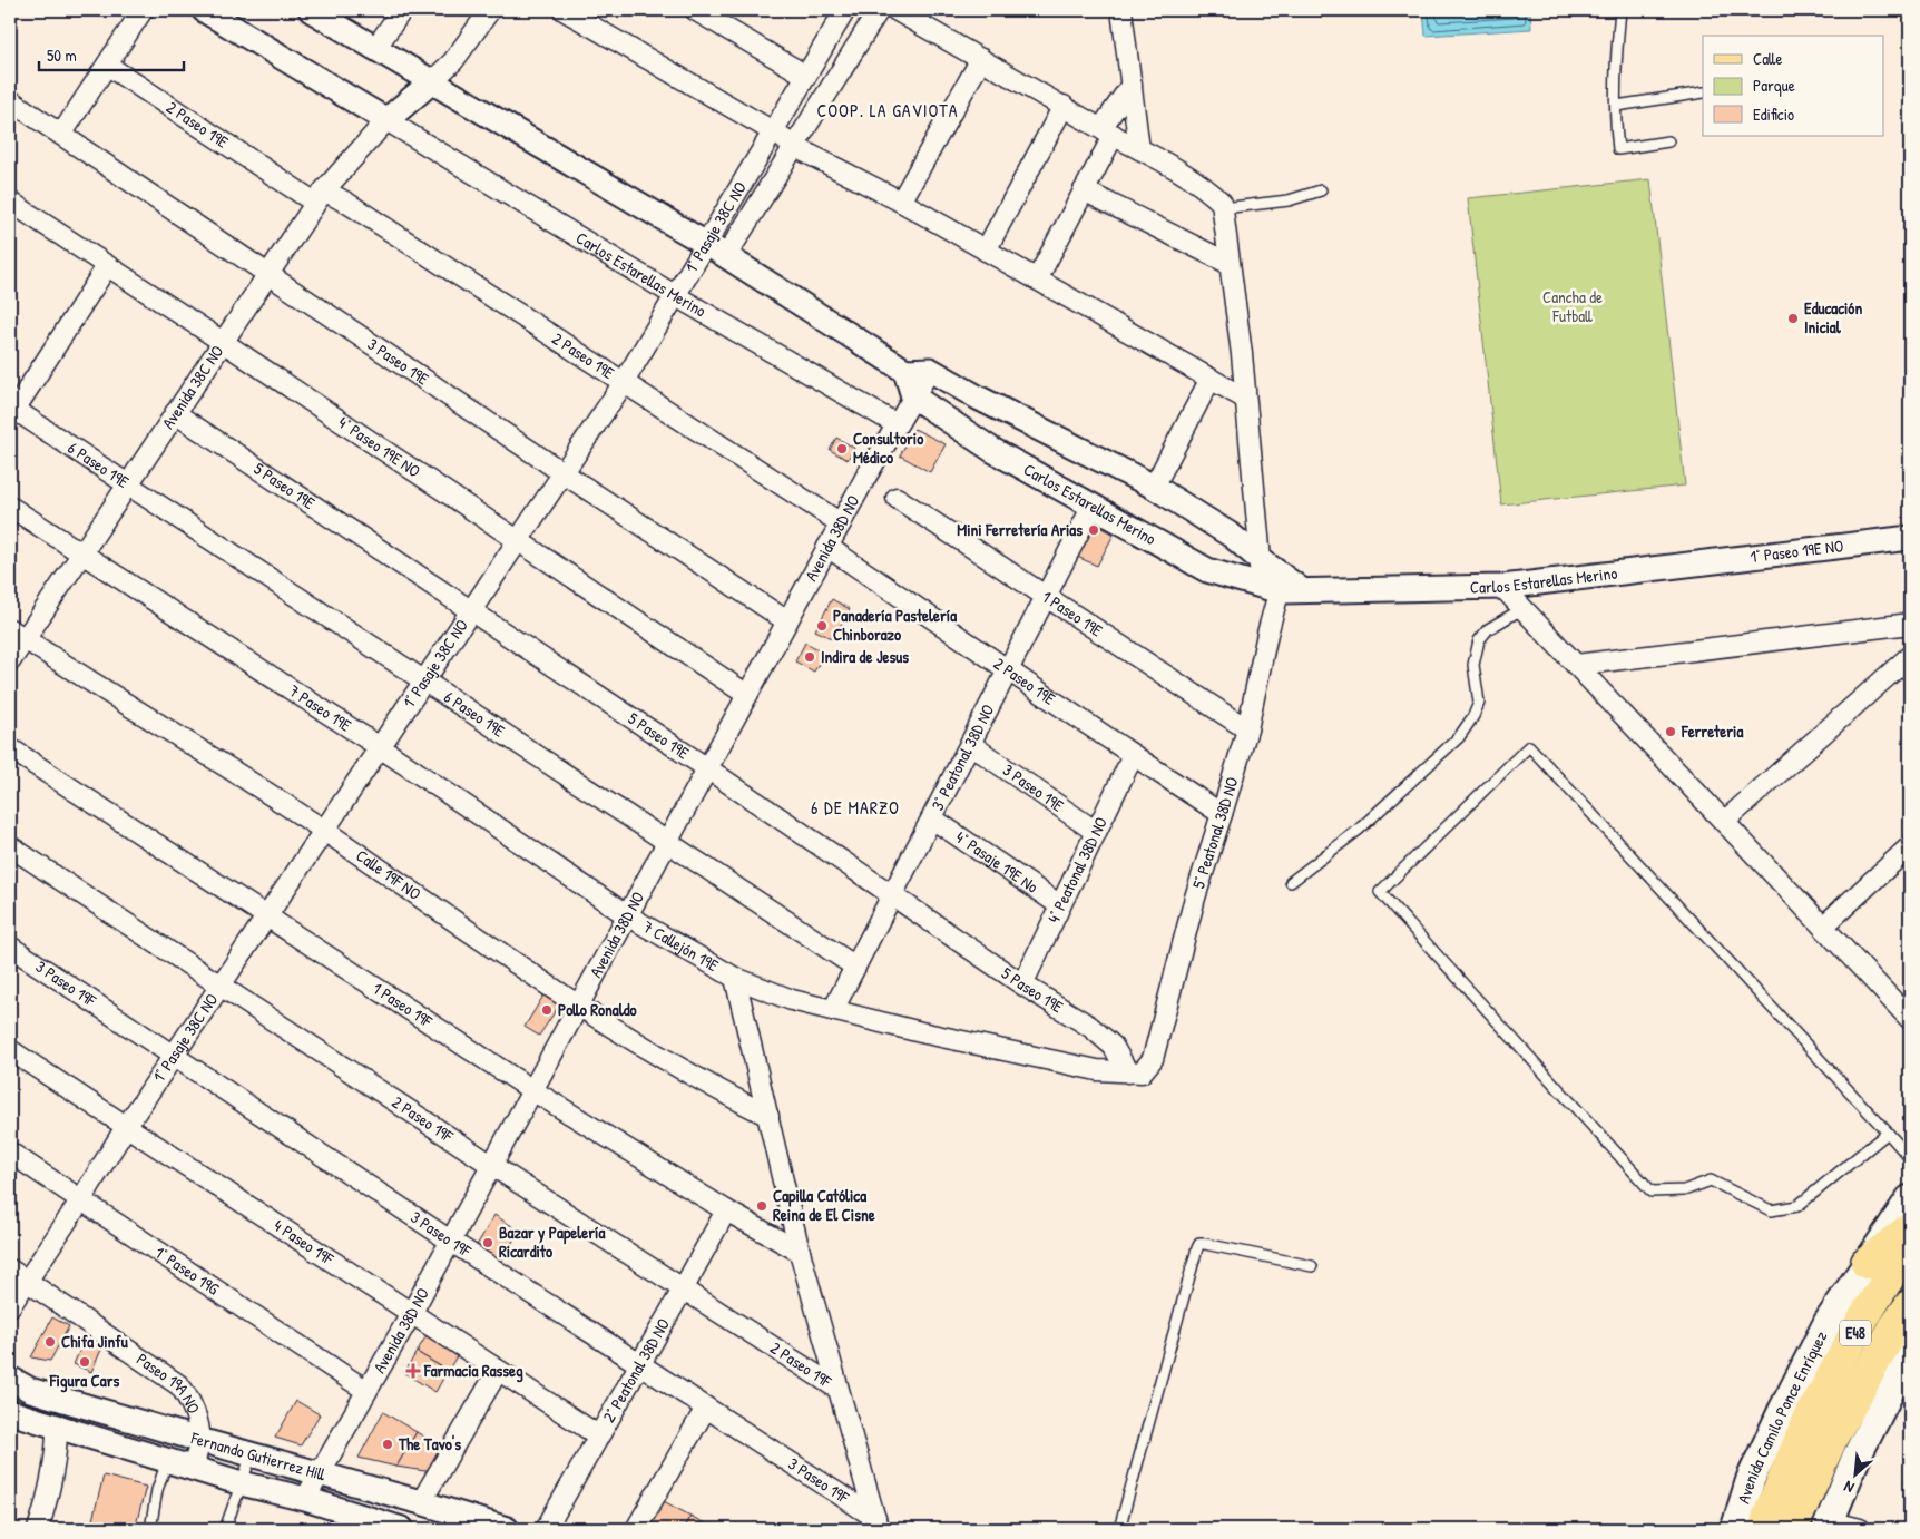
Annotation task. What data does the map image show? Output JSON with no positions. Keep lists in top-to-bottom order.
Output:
{
  "streets": {
    "main road": ["E48", "Avenida Camilo Ponce Enríquez"],
    "street": [
      "2 Paseo 19E",
      "1° Pasaje 38C NO",
      "Carlos Estarellas Merino",
      "3 Paseo 19E",
      "Avenida 38C NO",
      "4° Paseo 19E NO",
      "6 Paseo 19E",
      "5 Paseo 19E",
      "Avenida 38D NO",
      "1° Paseo 19E NO",
      "1 Paseo 19E",
      "7 Paseo 19E",
      "3° Peatonal 38D NO",
      "5° Peatonal 38D NO",
      "4° Pasaje 19E No",
      "4° Peatonal 38D NO",
      "Calle 19F NO",
      "7 Callejón 19E",
      "3 Paseo 19F",
      "1 Paseo 19F",
      "2 Paseo 19F",
      "4 Paseo 19F",
      "1° Paseo 19G",
      "2° Peatonal 38D NO",
      "Paseo 19A NO",
      "Fernando Gutierrez Hill"
    ]
  },
  "crossings": [
    ["2 Paseo 19E", "1° Pasaje 38C NO"],
    ["2 Paseo 19E", "Avenida 38C NO"],
    ["2 Paseo 19E", "Avenida 38D NO"],
    ["2 Paseo 19E", "3° Peatonal 38D NO"],
    ["2 Paseo 19E", "5° Peatonal 38D NO"],
    ["2 Paseo 19E", "4° Peatonal 38D NO"],
    ["1° Pasaje 38C NO", "Carlos Estarellas Merino"],
    ["1° Pasaje 38C NO", "3 Paseo 19E"],
    ["1° Pasaje 38C NO", "4° Paseo 19E NO"],
    ["1° Pasaje 38C NO", "6 Paseo 19E"],
    ["1° Pasaje 38C NO", "5 Paseo 19E"],
    ["1° Pasaje 38C NO", "7 Paseo 19E"],
    ["1° Pasaje 38C NO", "Calle 19F NO"],
    ["1° Pasaje 38C NO", "3 Paseo 19F"],
    ["1° Pasaje 38C NO", "1 Paseo 19F"],
    ["1° Pasaje 38C NO", "2 Paseo 19F"],
    ["1° Pasaje 38C NO", "4 Paseo 19F"],
    ["1° Pasaje 38C NO", "1° Paseo 19G"],
    ["1° Pasaje 38C NO", "Paseo 19A NO"],
    ["Carlos Estarellas Merino", "Avenida 38C NO"],
    ["Carlos Estarellas Merino", "Avenida 38D NO"],
    ["Carlos Estarellas Merino", "1° Paseo 19E NO"],
    ["Carlos Estarellas Merino", "3° Peatonal 38D NO"],
    ["Carlos Estarellas Merino", "5° Peatonal 38D NO"],
    ["3 Paseo 19E", "Avenida 38C NO"],
    ["3 Paseo 19E", "Avenida 38D NO"],
    ["3 Paseo 19E", "3° Peatonal 38D NO"],
    ["3 Paseo 19E", "4° Peatonal 38D NO"],
    ["Avenida 38C NO", "4° Paseo 19E NO"],
    ["Avenida 38C NO", "6 Paseo 19E"],
    ["Avenida 38C NO", "5 Paseo 19E"],
    ["Avenida 38C NO", "7 Paseo 19E"],
    ["Avenida 38C NO", "Calle 19F NO"],
    ["4° Paseo 19E NO", "Avenida 38D NO"],
    ["6 Paseo 19E", "Avenida 38D NO"],
    ["6 Paseo 19E", "3° Peatonal 38D NO"],
    ["5 Paseo 19E", "Avenida 38D NO"],
    ["5 Paseo 19E", "3° Peatonal 38D NO"],
    ["5 Paseo 19E", "5° Peatonal 38D NO"],
    ["5 Paseo 19E", "4° Peatonal 38D NO"],
    ["5 Paseo 19E", "7 Callejón 19E"],
    ["Avenida 38D NO", "7 Paseo 19E"],
    ["Avenida 38D NO", "Calle 19F NO"],
    ["Avenida 38D NO", "7 Callejón 19E"],
    ["Avenida 38D NO", "3 Paseo 19F"],
    ["Avenida 38D NO", "1 Paseo 19F"],
    ["Avenida 38D NO", "2 Paseo 19F"],
    ["Avenida 38D NO", "4 Paseo 19F"],
    ["Avenida 38D NO", "1° Paseo 19G"],
    ["Avenida 38D NO", "Fernando Gutierrez Hill"],
    ["1 Paseo 19E", "3° Peatonal 38D NO"],
    ["1 Paseo 19E", "5° Peatonal 38D NO"],
    ["7 Paseo 19E", "7 Callejón 19E"],
    ["3° Peatonal 38D NO", "4° Pasaje 19E No"],
    ["3° Peatonal 38D NO", "7 Callejón 19E"],
    ["5° Peatonal 38D NO", "7 Callejón 19E"],
    ["4° Pasaje 19E No", "4° Peatonal 38D NO"],
    ["3 Paseo 19F", "2° Peatonal 38D NO"],
    ["1 Paseo 19F", "2° Peatonal 38D NO"],
    ["2 Paseo 19F", "2° Peatonal 38D NO"],
    ["4 Paseo 19F", "2° Peatonal 38D NO"],
    ["Paseo 19A NO", "Fernando Gutierrez Hill"]
  ],
  "districts": ["COOP. LA GAVIOTA", "6 DE MARZO"],
  "parks": ["Cancha de Futball"],
  "places": {
    "other": [
      "Educación Inicial",
      "Consultorio Médico",
      "Mini Ferretería Arias",
      "Panadería Pastelería Chinborazo",
      "Indira de Jesus",
      "Ferreteria",
      "Pollo Ronaldo",
      "Capilla Católica Reina de El Cisne",
      "Bazar y Papelería Ricardito",
      "Chifa Jinfu",
      "Figura Cars",
      "The Tavo's"
    ],
    "health": ["Farmacia Rasseg"]
  },
  "legend": ["Calle", "Parque", "Edificio"],
  "scale_bar": "50 m",
  "north": "bottom left"
}
